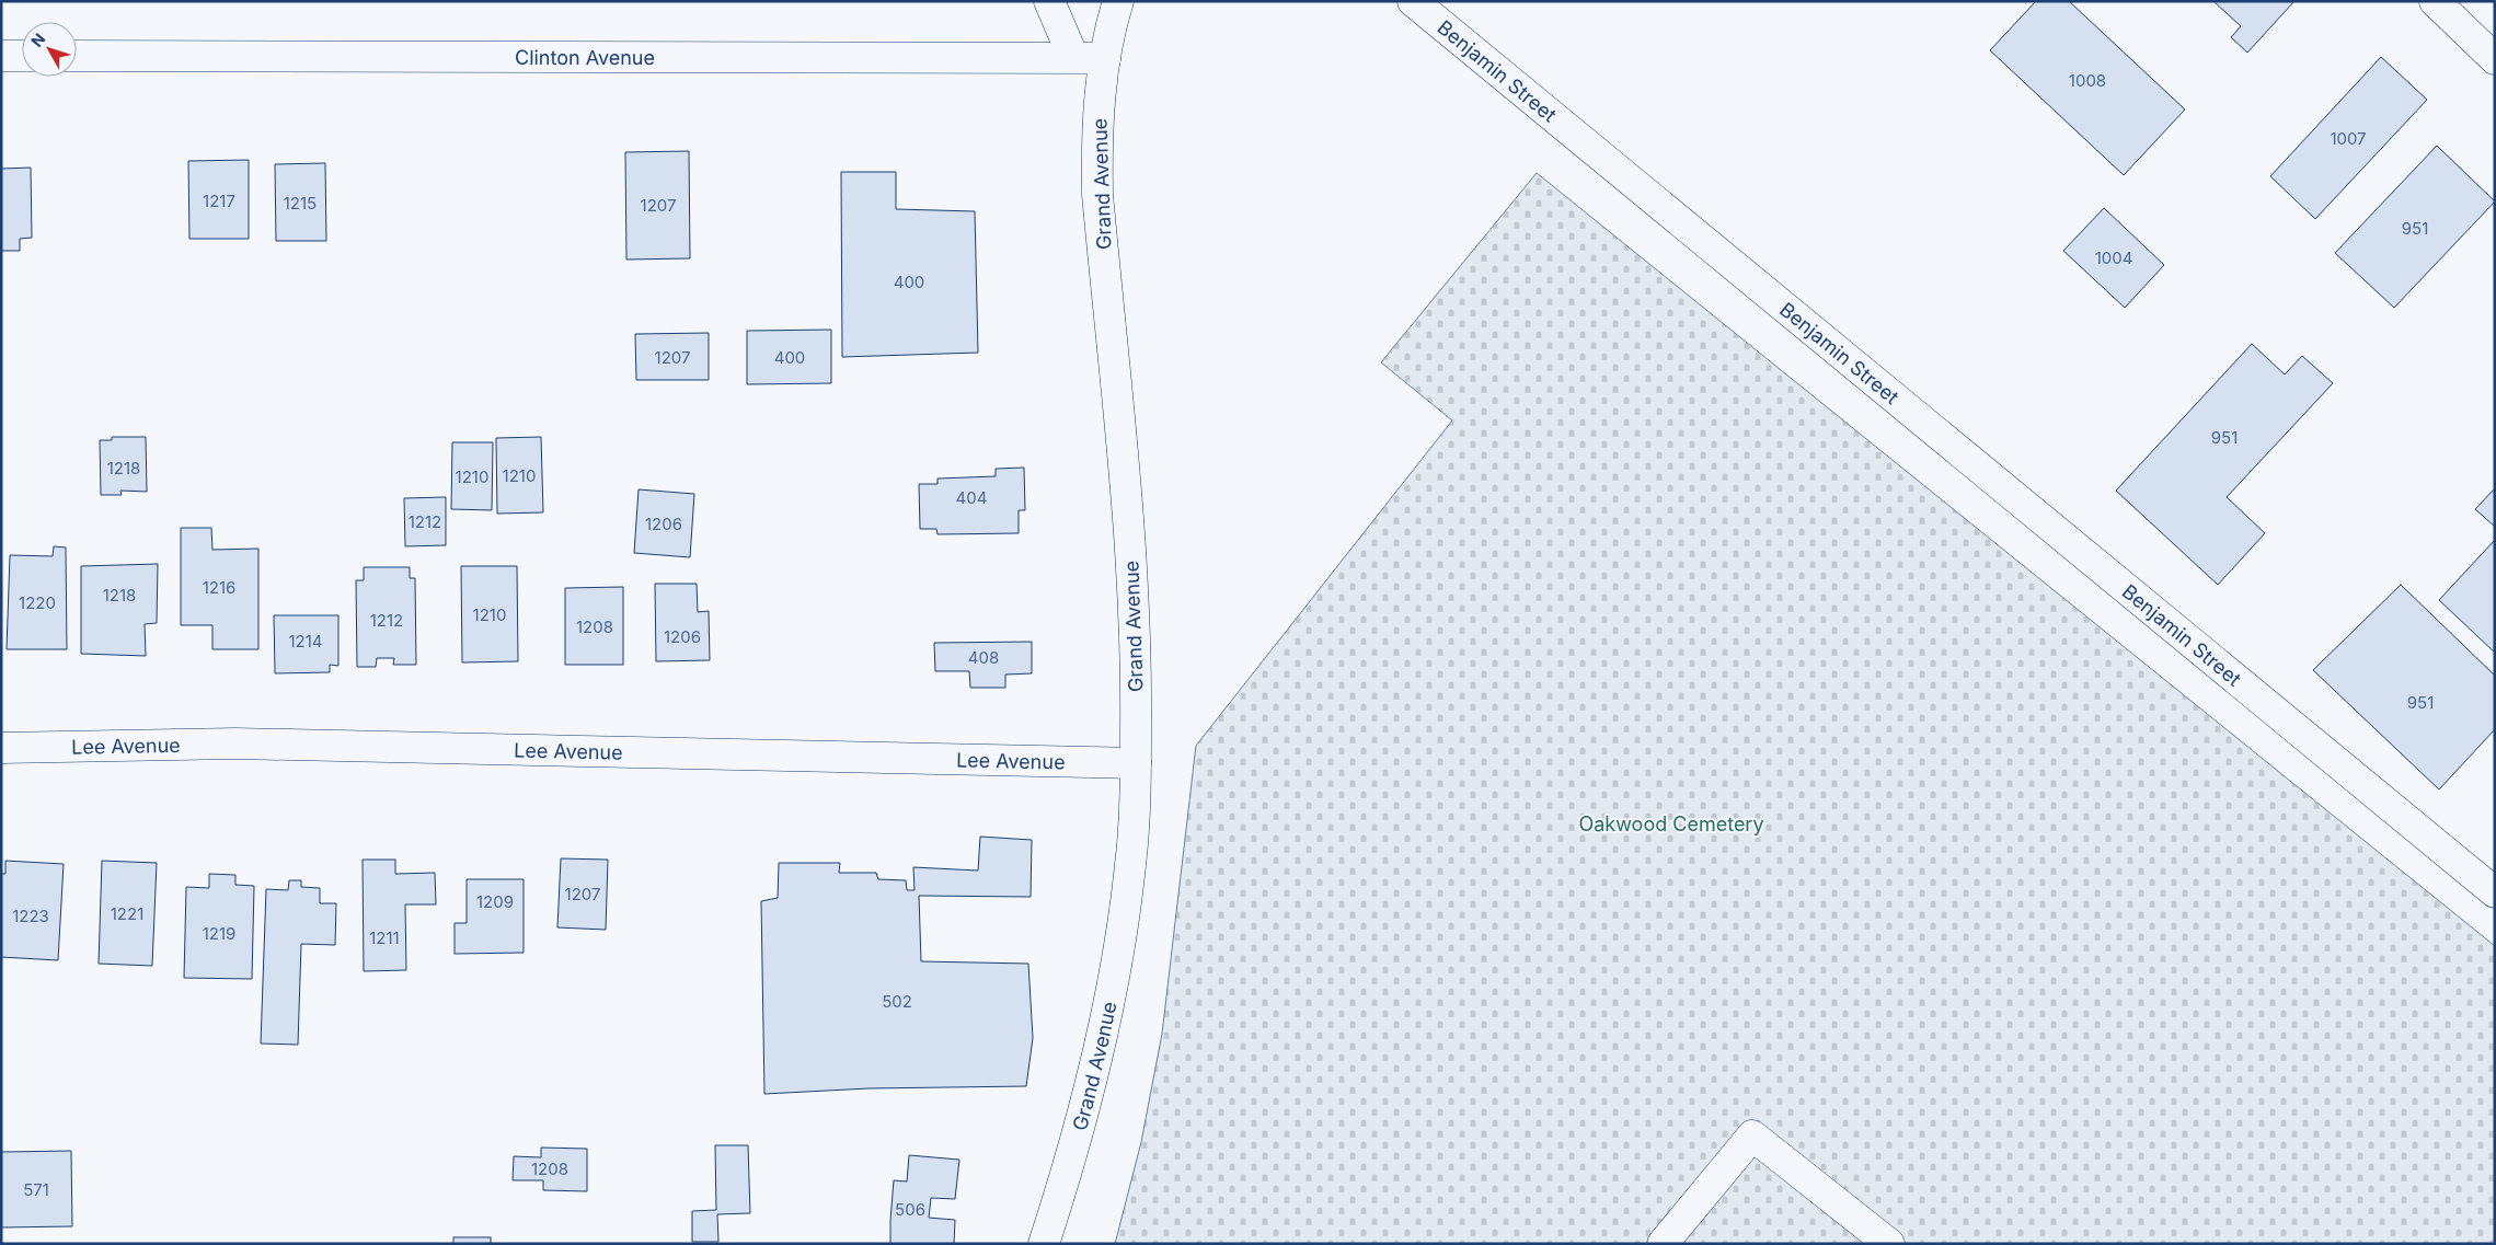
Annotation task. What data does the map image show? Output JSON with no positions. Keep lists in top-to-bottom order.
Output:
{
  "streets": {
    "street": [
      "Clinton Avenue",
      "Benjamin Street",
      "Grand Avenue",
      "Lee Avenue"
    ]
  },
  "crossings": [
    ["Clinton Avenue", "Grand Avenue"],
    ["Grand Avenue", "Lee Avenue"]
  ],
  "parks": ["Oakwood Cemetery"],
  "house_numbers": [
    "1008",
    "1007",
    "1217",
    "1215",
    "1207",
    "951",
    "1004",
    "400",
    "1207",
    "400",
    "951",
    "1218",
    "1210",
    "1210",
    "404",
    "1212",
    "1206",
    "1216",
    "1218",
    "1220",
    "1210",
    "1212",
    "1208",
    "1206",
    "1214",
    "408",
    "951",
    "1207",
    "1209",
    "1221",
    "1223",
    "1219",
    "1211",
    "502",
    "1208",
    "571",
    "506"
  ],
  "north": "top left"
}
